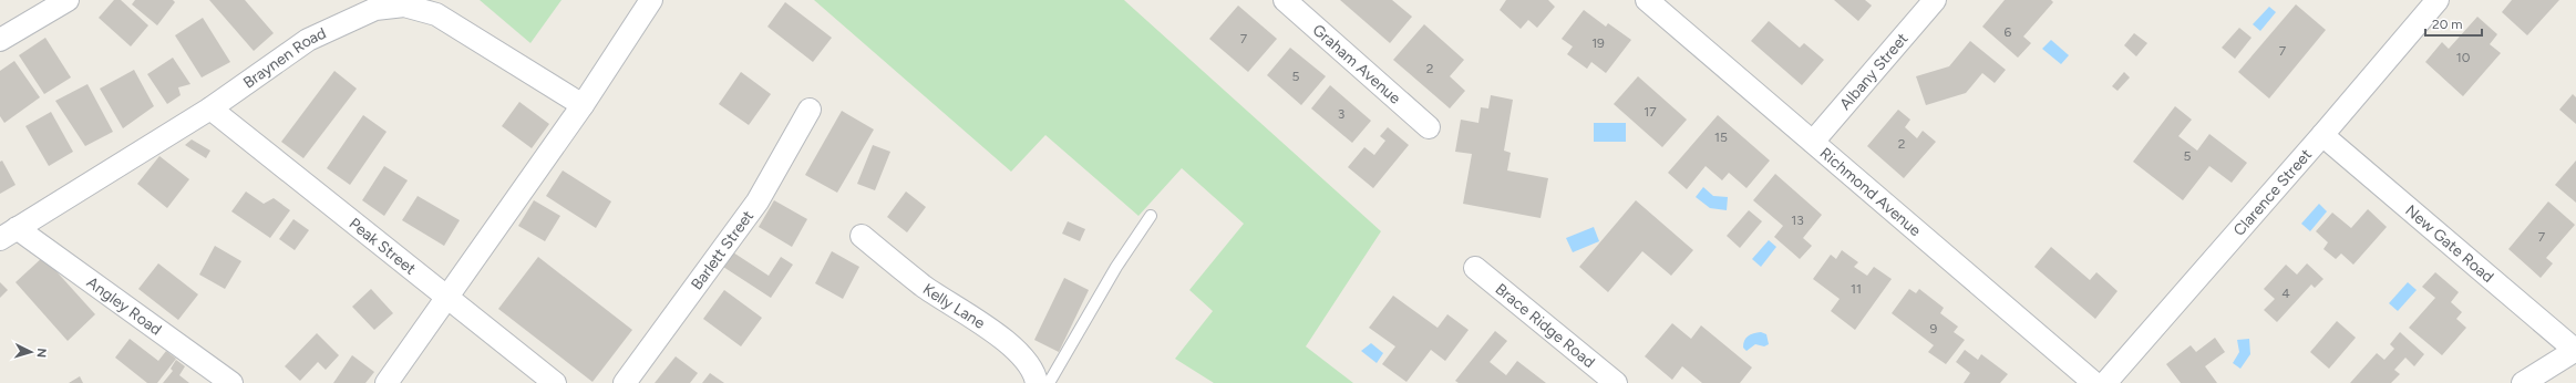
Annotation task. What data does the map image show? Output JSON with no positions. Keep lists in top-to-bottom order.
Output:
{
  "streets": {
    "street": [
      "Braynen Road",
      "Graham Avenue",
      "Albany Street",
      "Richmond Avenue",
      "Clarence Street",
      "New Gate Road",
      "Peak Street",
      "Barlett Street",
      "Angley Road",
      "Kelly Lane",
      "Brace Ridge Road"
    ]
  },
  "crossings": [
    ["Braynen Road", "Peak Street"],
    ["Braynen Road", "Angley Road"],
    ["Albany Street", "Richmond Avenue"],
    ["Clarence Street", "New Gate Road"]
  ],
  "house_numbers": [
    "6",
    "7",
    "19",
    "7",
    "10",
    "2",
    "5",
    "17",
    "3",
    "15",
    "2",
    "5",
    "13",
    "7",
    "11",
    "4",
    "9"
  ],
  "scale_bar": "20 m",
  "north": "right"
}
